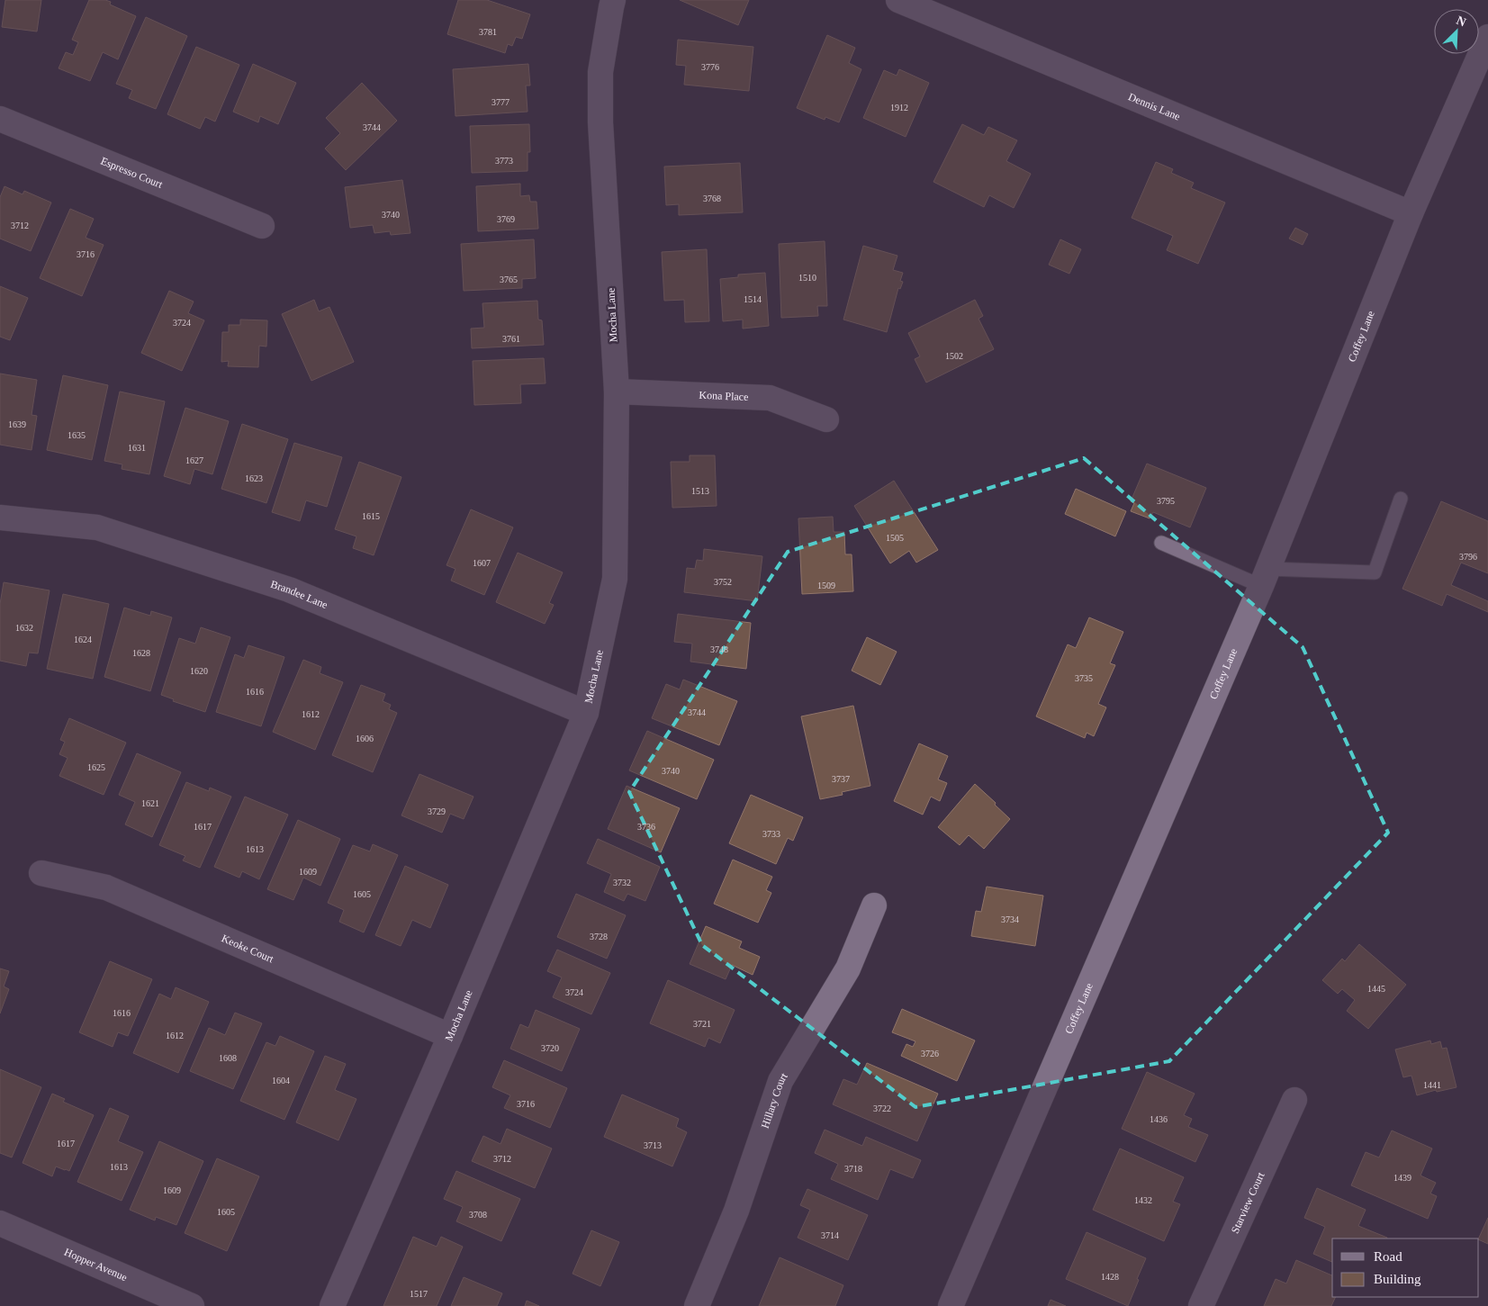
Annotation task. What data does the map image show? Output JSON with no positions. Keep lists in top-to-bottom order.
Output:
{
  "streets": {
    "street": [
      "Dennis Lane",
      "Espresso Court",
      "Mocha Lane",
      "Coffey Lane",
      "Kona Place",
      "Brandee Lane",
      "Keoke Court",
      "Hillary Court",
      "Starview Court",
      "Hopper Avenue"
    ]
  },
  "crossings": [
    ["Dennis Lane", "Coffey Lane"],
    ["Mocha Lane", "Kona Place"],
    ["Mocha Lane", "Brandee Lane"],
    ["Mocha Lane", "Keoke Court"]
  ],
  "house_numbers": [
    "3781",
    "3776",
    "3777",
    "1912",
    "3744",
    "3773",
    "3768",
    "3740",
    "3769",
    "3712",
    "3716",
    "1510",
    "3765",
    "1514",
    "3724",
    "3761",
    "1502",
    "1639",
    "1635",
    "1631",
    "1627",
    "1623",
    "1513",
    "3795",
    "1615",
    "1505",
    "3796",
    "1607",
    "3752",
    "1509",
    "1632",
    "1624",
    "3748",
    "1628",
    "1620",
    "3735",
    "1616",
    "3744",
    "1612",
    "1606",
    "1625",
    "3740",
    "3737",
    "1621",
    "3729",
    "1617",
    "3736",
    "3733",
    "1613",
    "1609",
    "3732",
    "1605",
    "3734",
    "3728",
    "1445",
    "3724",
    "1616",
    "3721",
    "1612",
    "3720",
    "3726",
    "1608",
    "1604",
    "1441",
    "3716",
    "3722",
    "1436",
    "1617",
    "3713",
    "3712",
    "1613",
    "3718",
    "1439",
    "1609",
    "1432",
    "1605",
    "3708",
    "3714",
    "1428",
    "1517"
  ],
  "legend": ["Road", "Building"],
  "north": "top right"
}
